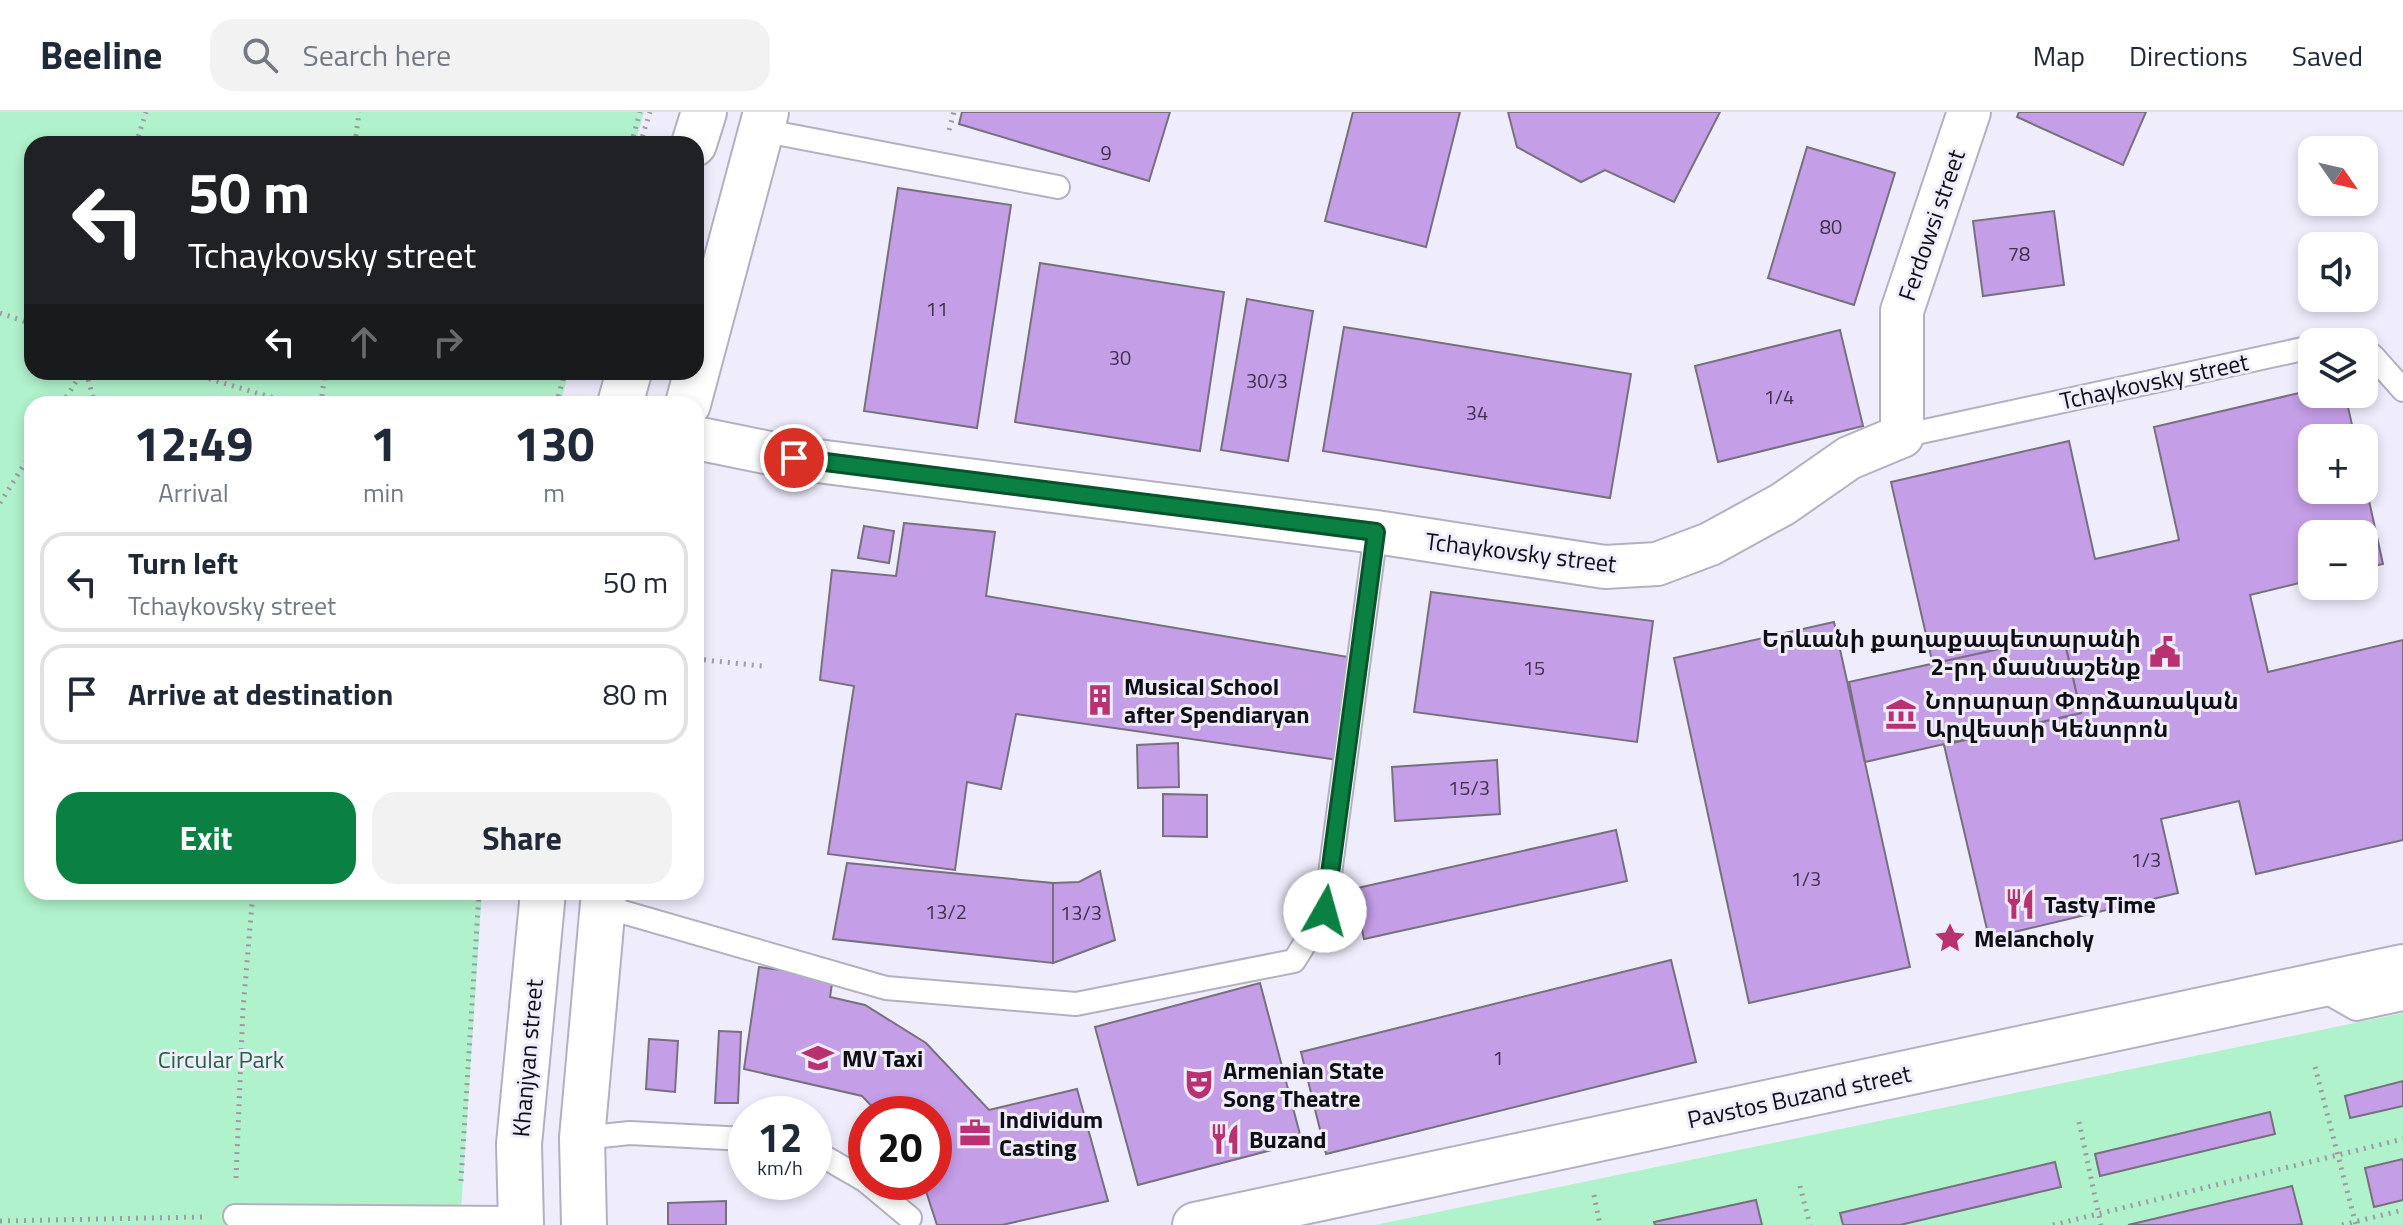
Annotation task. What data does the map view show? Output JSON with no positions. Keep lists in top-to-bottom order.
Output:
{
  "streets": {
    "street": [
      "Ferdowsi street",
      "Tchaykovsky street",
      "Khanjyan street",
      "Pavstos Buzand street"
    ]
  },
  "crossings": [
    ["Ferdowsi street", "Tchaykovsky street"]
  ],
  "parks": ["Circular Park"],
  "places": {
    "public building": ["Երևանի քաղաքապետարանի 2-րդ մասնաշենք"],
    "building": ["Musical School after Spendiaryan"],
    "museum": ["Նորարար Փորձառական Արվեստի Կենտրոն"],
    "restaurant": ["Tasty Time", "Buzand"],
    "place": ["Melancholy"],
    "school or university": ["MV Taxi"],
    "theatre": ["Armenian State Song Theatre"],
    "office": ["Individum Casting"]
  },
  "house_numbers": [
    "9",
    "80",
    "78",
    "11",
    "30",
    "30/3",
    "1/4",
    "34",
    "15",
    "15/3",
    "1/3",
    "1/3",
    "13/2",
    "13/3",
    "1"
  ],
  "north": "bottom right",
  "page": {
    "header": "Beeline",
    "search": "Search here",
    "nav": ["Map", "Directions", "Saved"],
    "map_buttons": ["+", "−"],
    "turn": ["50 m", "Tchaykovsky street"],
    "eta": [
      "12:49",
      "Arrival",
      "1",
      "min",
      "130",
      "m"
    ],
    "list": [
      {
        "name": "Turn left",
        "note": "Tchaykovsky street",
        "value": "50 m"
      },
      {
        "name": "Arrive at destination",
        "value": "80 m"
      }
    ],
    "buttons": ["Exit", "Share"],
    "speed": "12 km/h",
    "limit": "20"
  }
}
